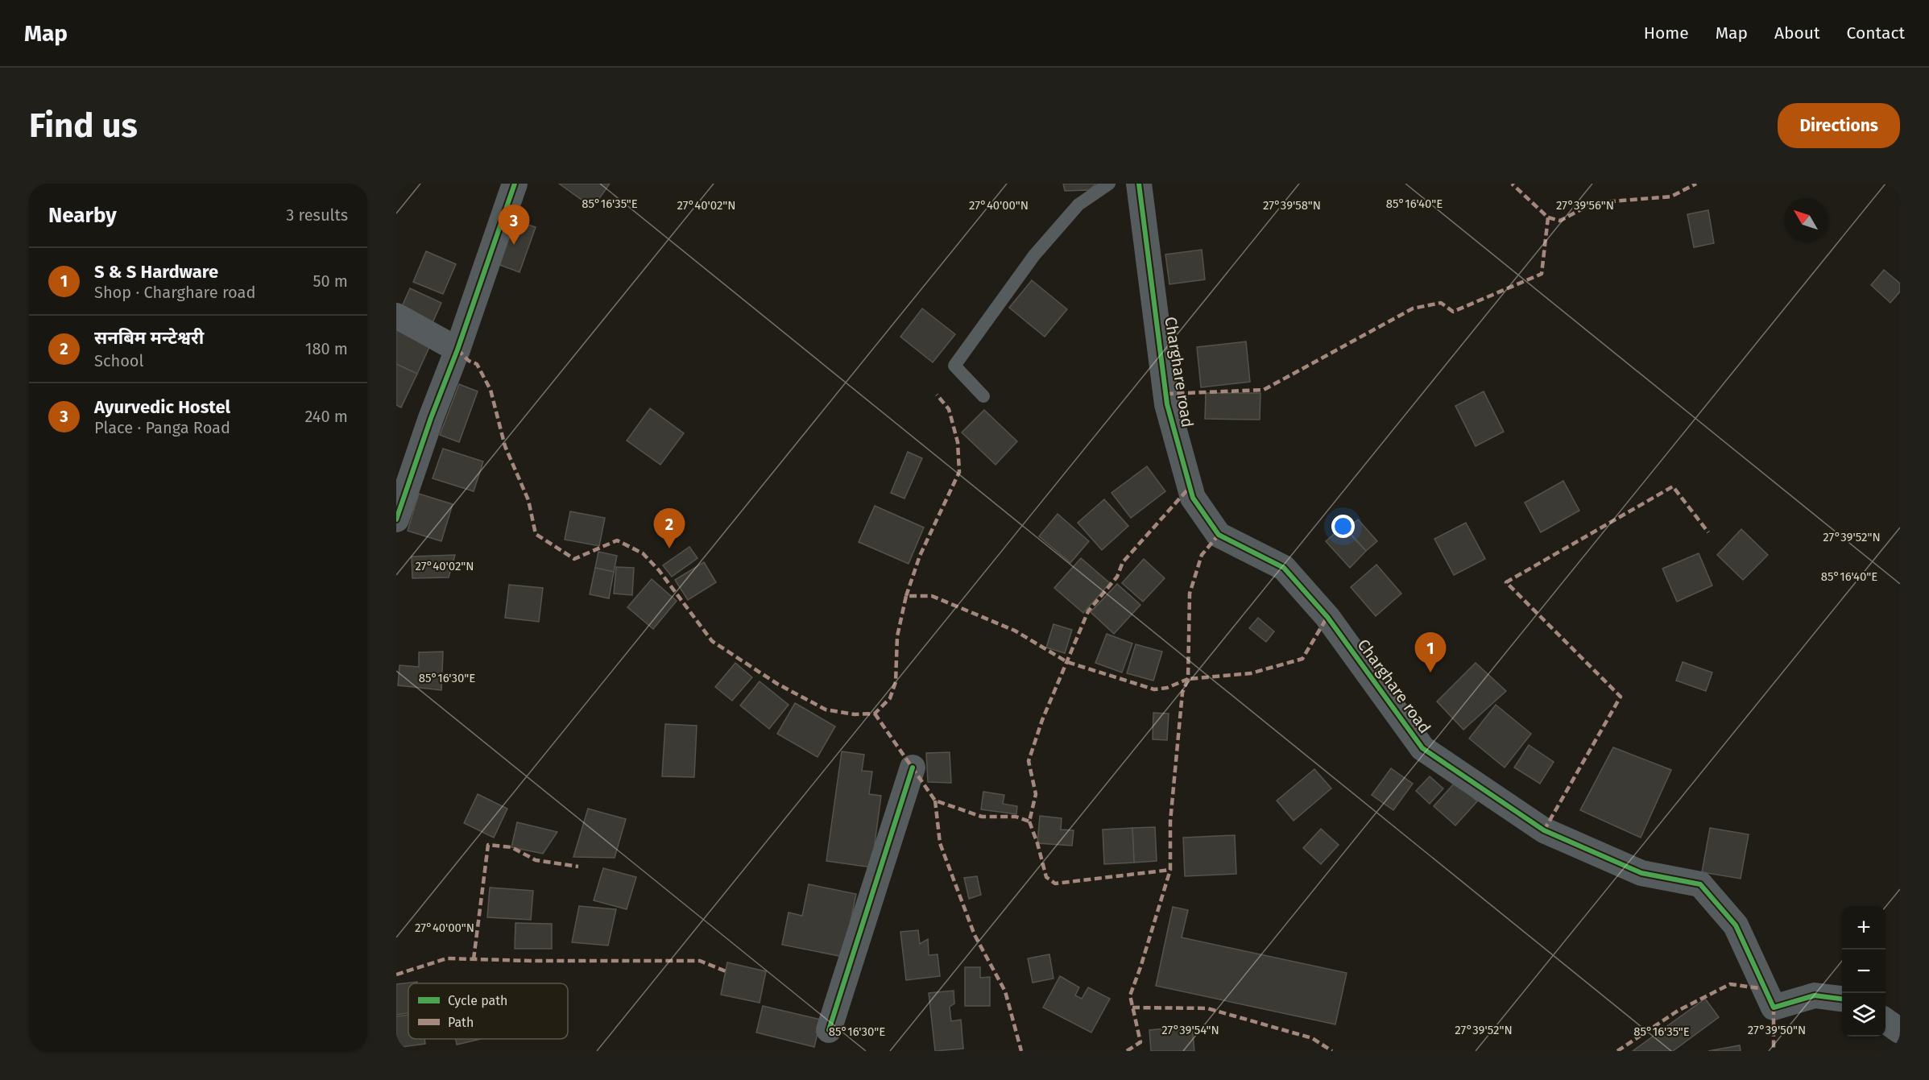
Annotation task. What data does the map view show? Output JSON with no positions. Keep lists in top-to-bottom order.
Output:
{
  "streets": {
    "street": ["Charghare road"]
  },
  "legend": ["Cycle path", "Path"],
  "north": "top left",
  "page": {
    "header": "Map",
    "nav": [
      "Home",
      "Map",
      "About",
      "Contact"
    ],
    "buttons": "Directions",
    "title": "Find us",
    "heading": ["Nearby", "3 results"],
    "pins": ["3", "2", "1"],
    "list": [
      {
        "mark": "1",
        "name": "S & S Hardware",
        "note": "Shop · Charghare road",
        "value": "50 m"
      },
      {
        "mark": "2",
        "name": "सनबिम मन्टेश्वरी",
        "note": "School",
        "value": "180 m"
      },
      {
        "mark": "3",
        "name": "Ayurvedic Hostel",
        "note": "Place · Panga Road",
        "value": "240 m"
      }
    ],
    "map_buttons": ["+", "−"]
  },
  "coordinates": [
    "85°16'35\"E",
    "85°16'40\"E",
    "27°40'02\"N",
    "27°40'00\"N",
    "27°39'58\"N",
    "27°39'56\"N",
    "27°39'52\"N",
    "85°16'30\"E",
    "27°39'54\"N",
    "27°39'50\"N"
  ]
}
